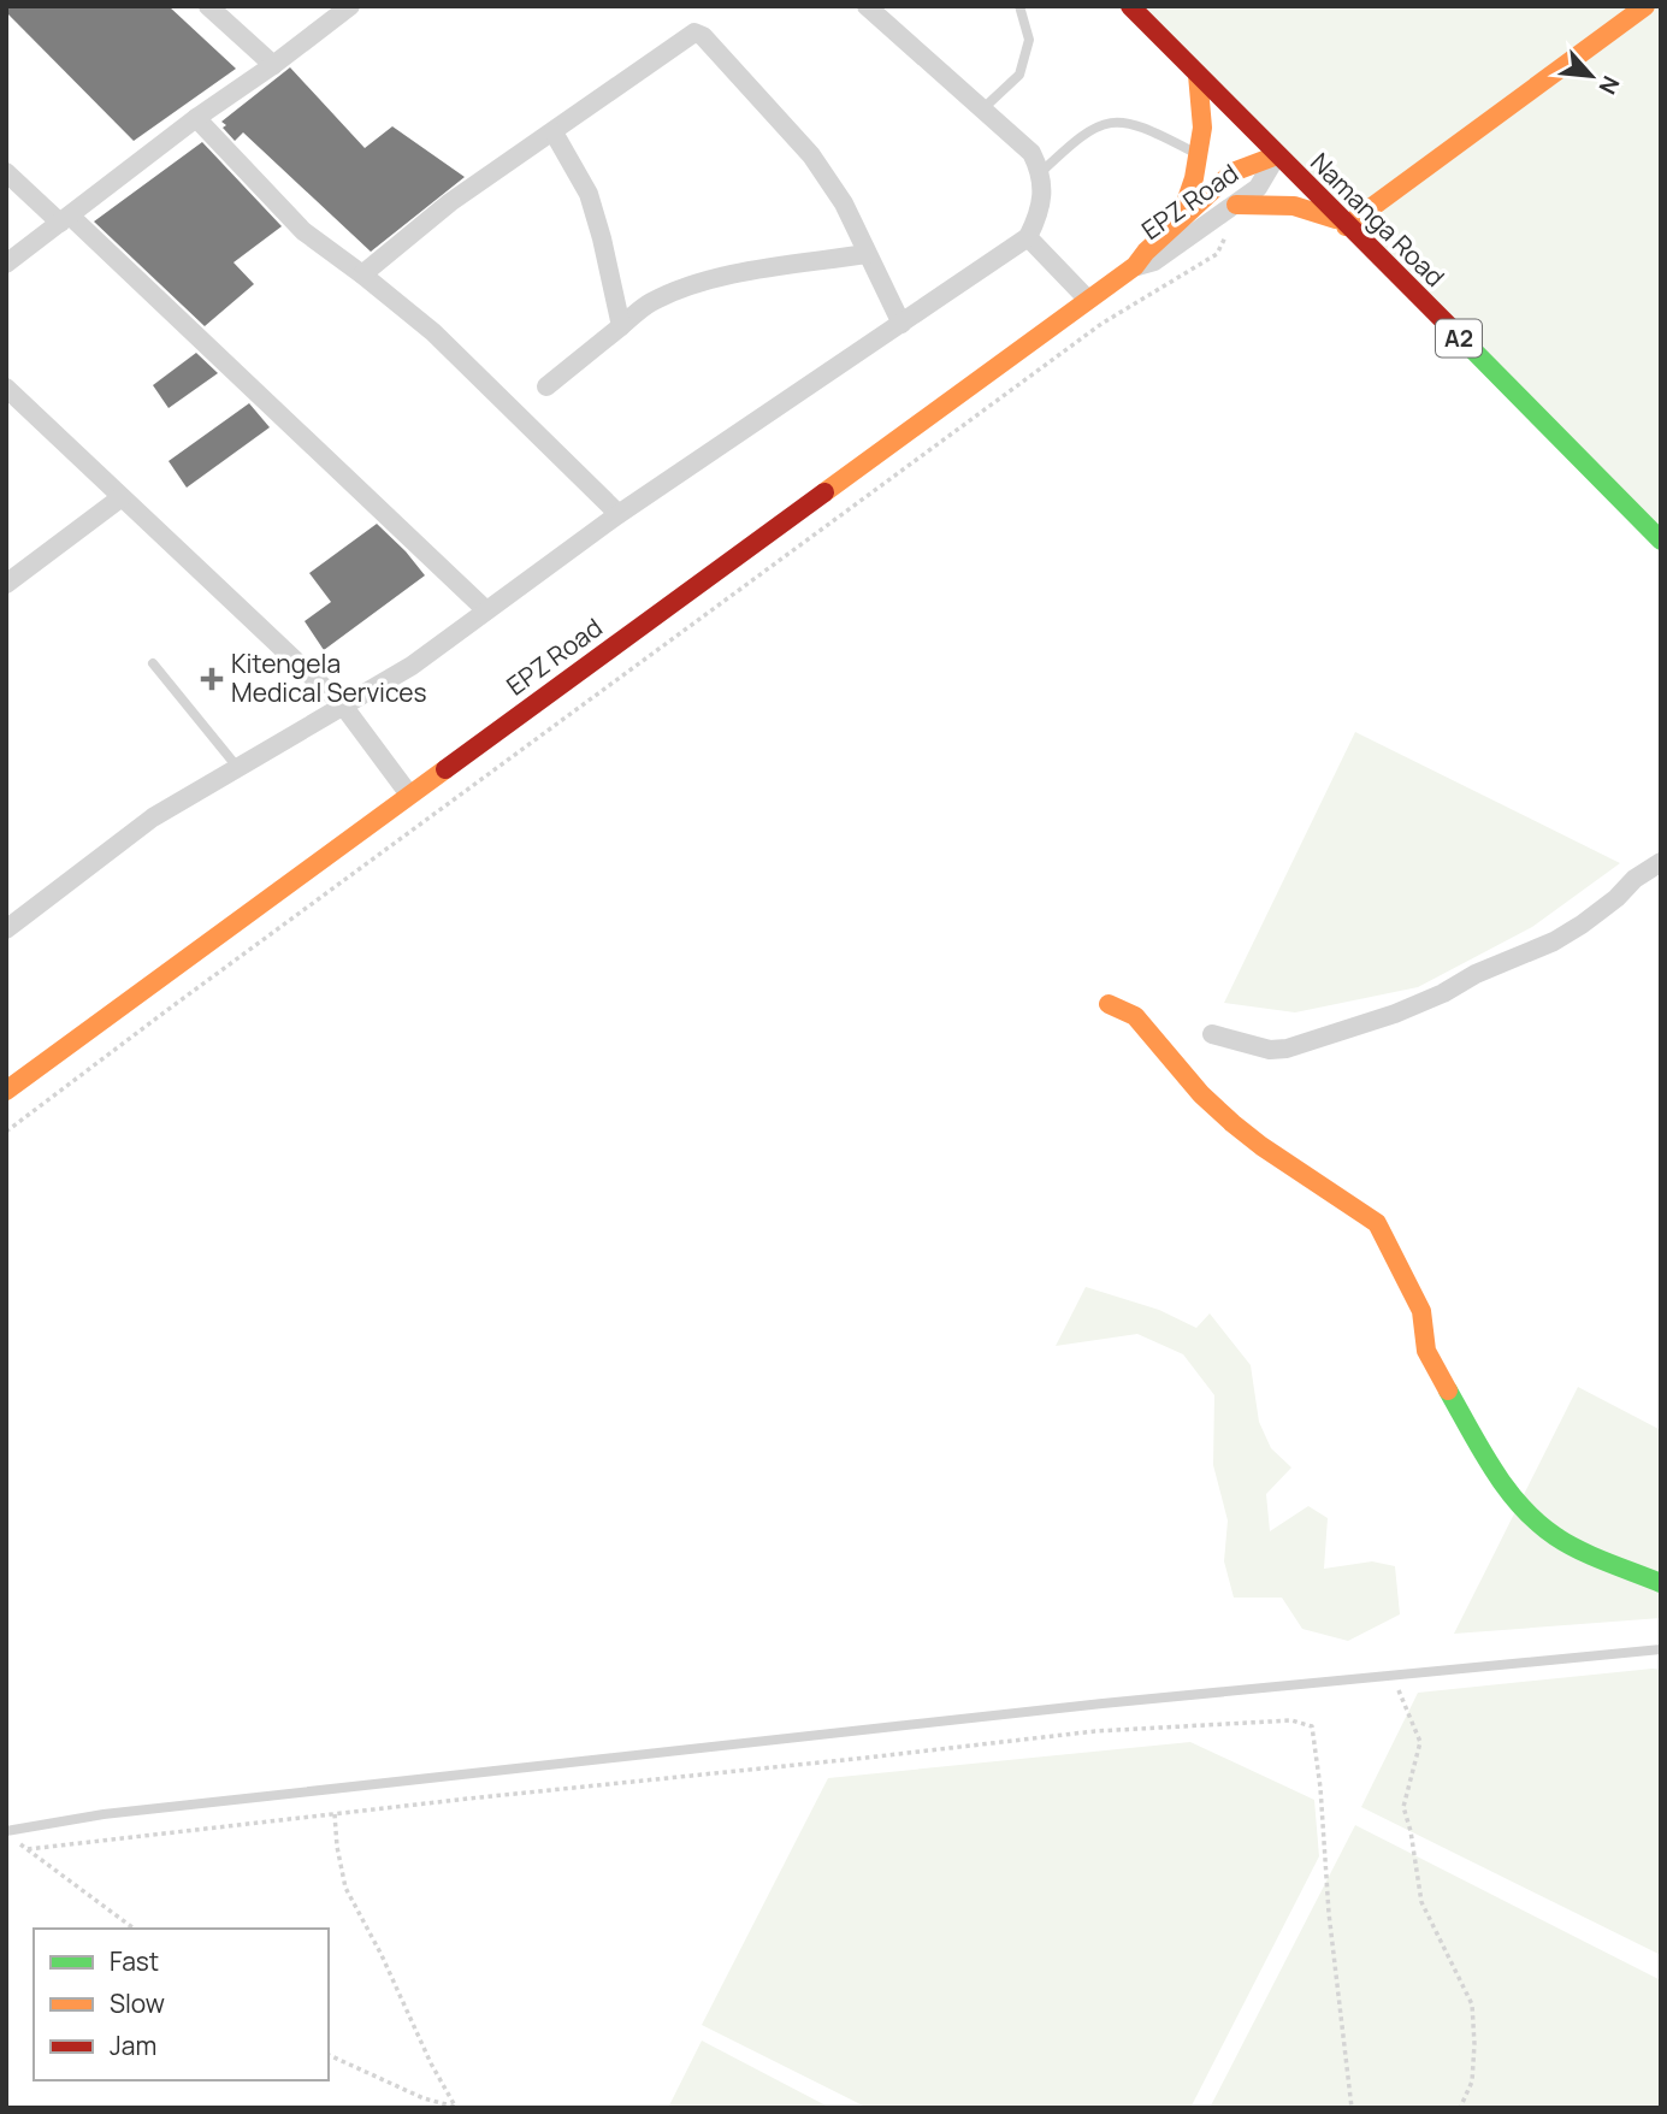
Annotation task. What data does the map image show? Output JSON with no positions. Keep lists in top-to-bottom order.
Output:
{
  "streets": {
    "main road": ["EPZ Road", "Namanga Road", "A2"]
  },
  "crossings": [
    ["EPZ Road", "Namanga Road"]
  ],
  "places": {
    "health": ["Kitengela Medical Services"]
  },
  "legend": ["Fast", "Slow", "Jam"],
  "north": "bottom right"
}
